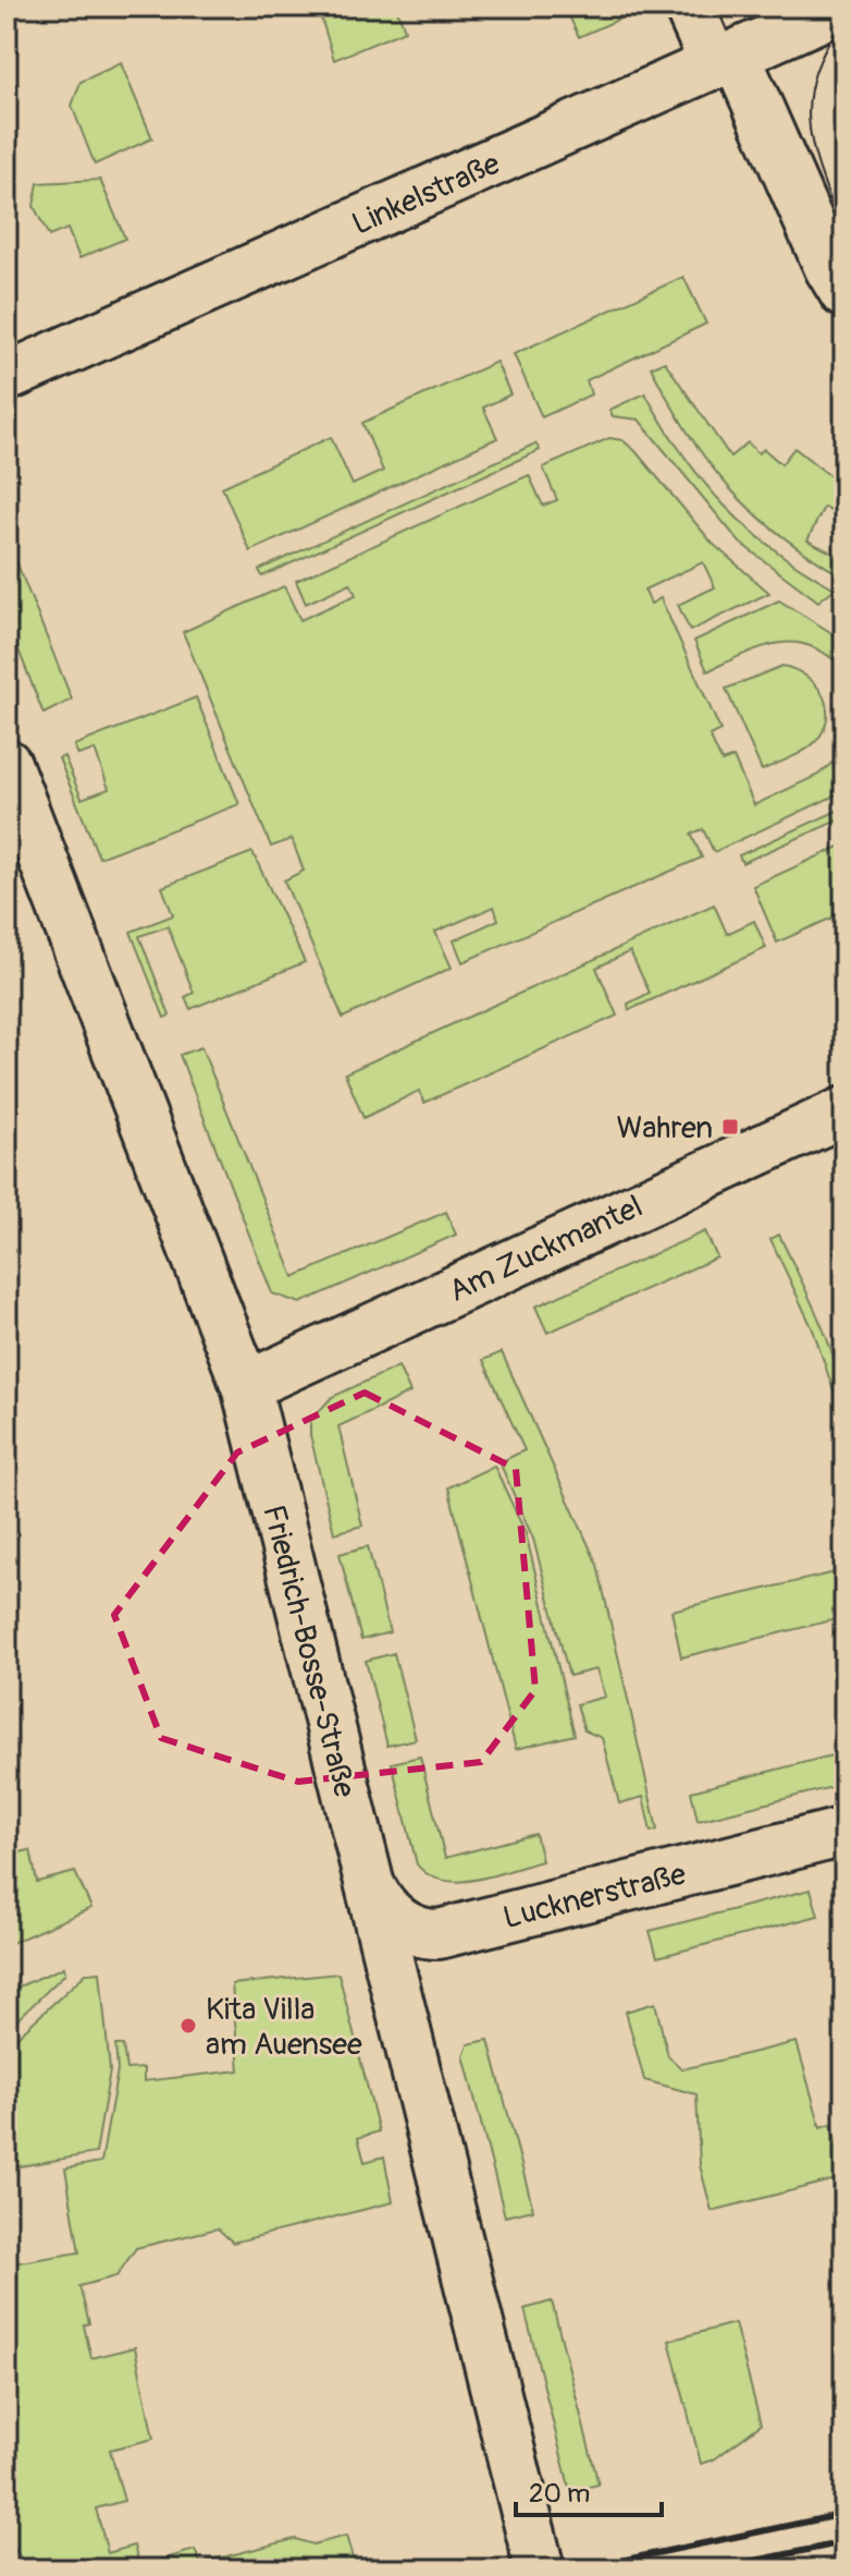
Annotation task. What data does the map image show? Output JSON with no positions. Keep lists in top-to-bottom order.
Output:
{
  "streets": {
    "street": [
      "Linkelstraße",
      "Am Zuckmantel",
      "Friedrich-Bosse-Straße",
      "Lucknerstraße"
    ]
  },
  "crossings": [
    ["Am Zuckmantel", "Friedrich-Bosse-Straße"],
    ["Friedrich-Bosse-Straße", "Lucknerstraße"]
  ],
  "places": {
    "transit": ["Wahren"],
    "other": ["Kita Villa am Auensee"]
  },
  "scale_bar": "20 m"
}
